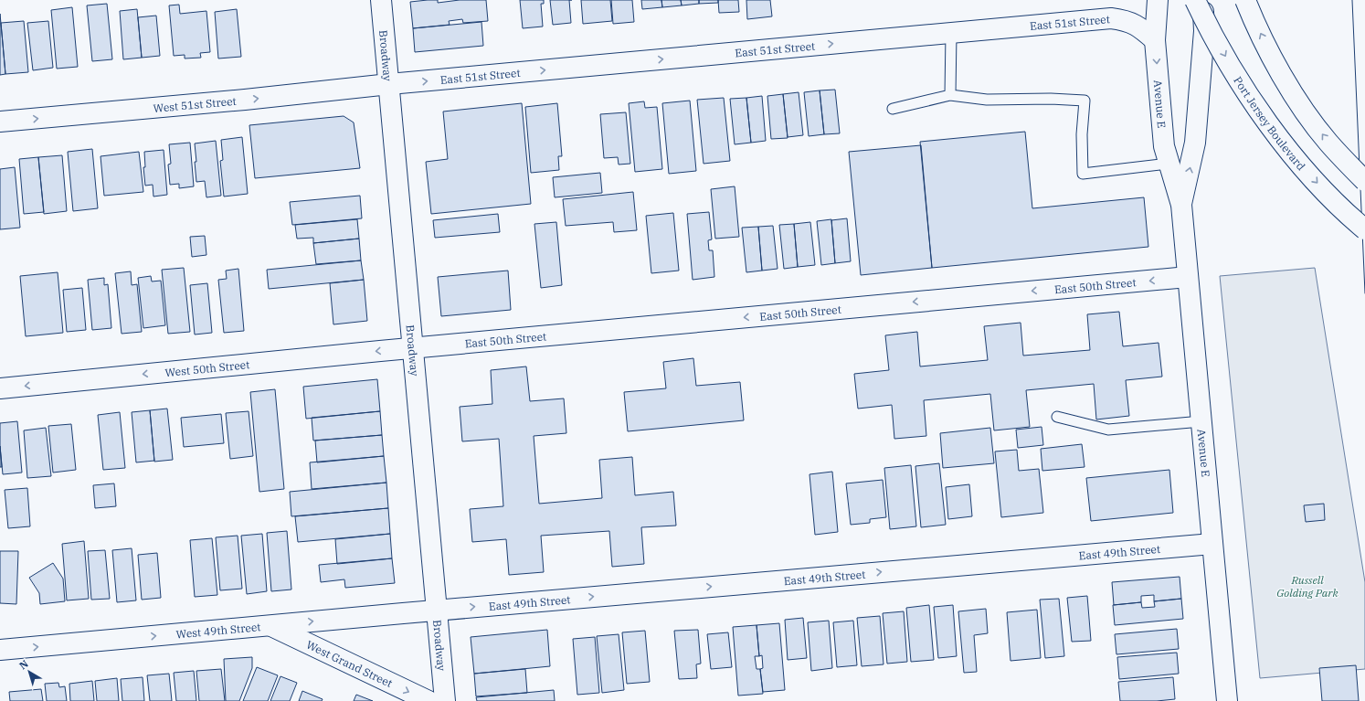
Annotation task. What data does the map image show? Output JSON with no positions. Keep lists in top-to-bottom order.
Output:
{
  "streets": {
    "main road": [
      "East 51st Street",
      "Broadway",
      "Avenue E",
      "West 51st Street",
      "Port Jersey Boulevard",
      "East 50th Street",
      "West 50th Street",
      "East 49th Street",
      "West 49th Street",
      "West Grand Street"
    ]
  },
  "crossings": [
    ["East 51st Street", "Broadway"],
    ["East 51st Street", "Avenue E"],
    ["East 51st Street", "West 51st Street"],
    ["Broadway", "West 51st Street"],
    ["Broadway", "East 50th Street"],
    ["Broadway", "West 50th Street"],
    ["Broadway", "East 49th Street"],
    ["Broadway", "West 49th Street"],
    ["Avenue E", "East 50th Street"],
    ["Avenue E", "East 49th Street"],
    ["East 50th Street", "West 50th Street"],
    ["East 49th Street", "West 49th Street"],
    ["West 49th Street", "West Grand Street"]
  ],
  "one_way": [
    "East 51st Street",
    "West 51st Street",
    "East 50th Street",
    "West 50th Street",
    "East 49th Street",
    "West 49th Street",
    "West Grand Street"
  ],
  "parks": ["Russell Golding Park"],
  "north": "top left"
}
